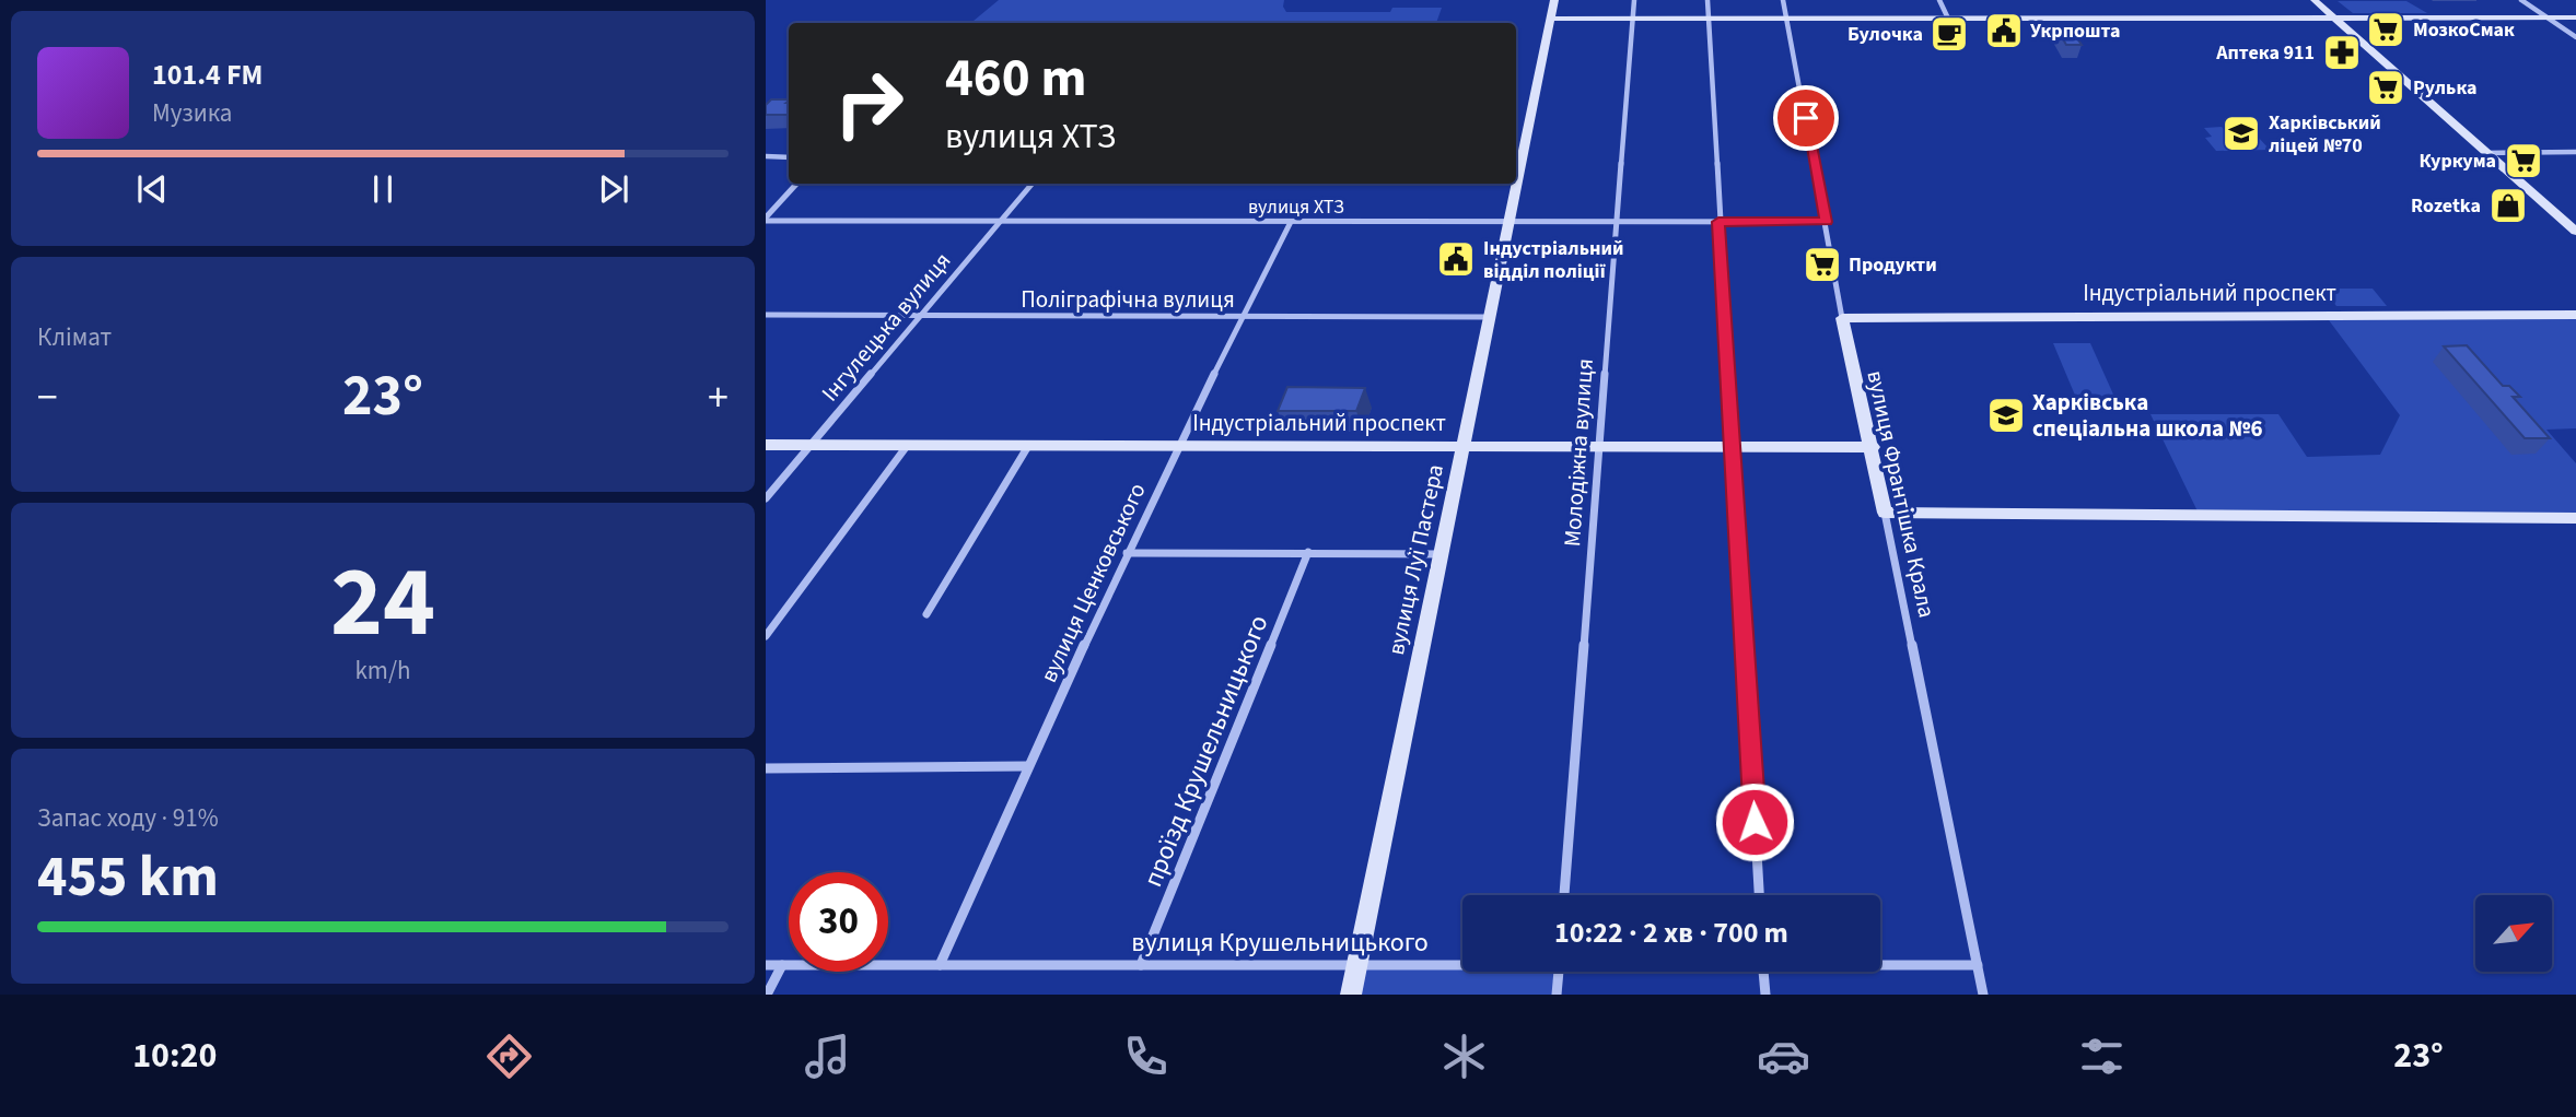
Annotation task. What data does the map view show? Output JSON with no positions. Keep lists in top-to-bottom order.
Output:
{
  "streets": {
    "street": [
      "вулиця ХТЗ",
      "Індустріальний проспект",
      "Поліграфічна вулиця",
      "Інгулецька вулиця",
      "Молодіжна вулиця",
      "вулиця Франтішка Крала",
      "вулиця Луї Пастера",
      "вулиця Ценковського",
      "проїзд Крушельницького",
      "вулиця Крушельницького"
    ]
  },
  "crossings": [
    ["вулиця ХТЗ", "Інгулецька вулиця"],
    ["вулиця ХТЗ", "Молодіжна вулиця"],
    ["вулиця ХТЗ", "вулиця Франтішка Крала"],
    ["вулиця ХТЗ", "вулиця Луї Пастера"],
    ["вулиця ХТЗ", "вулиця Ценковського"],
    ["Індустріальний проспект", "Інгулецька вулиця"],
    ["Індустріальний проспект", "Молодіжна вулиця"],
    ["Індустріальний проспект", "вулиця Франтішка Крала"],
    ["Індустріальний проспект", "вулиця Луї Пастера"],
    ["Індустріальний проспект", "вулиця Ценковського"],
    ["Поліграфічна вулиця", "Інгулецька вулиця"],
    ["Поліграфічна вулиця", "вулиця Луї Пастера"],
    ["Поліграфічна вулиця", "вулиця Ценковського"],
    ["вулиця Франтішка Крала", "вулиця Крушельницького"],
    ["вулиця Луї Пастера", "вулиця Крушельницького"],
    ["вулиця Ценковського", "вулиця Крушельницького"],
    ["проїзд Крушельницького", "вулиця Крушельницького"]
  ],
  "places": {
    "supermarket": [
      "МозкоСмак",
      "Рулька",
      "Куркума",
      "Продукти"
    ],
    "public building": ["Укрпошта", "Індустріальний відділ поліції"],
    "cafe": ["Булочка"],
    "pharmacy": ["Аптека 911"],
    "school or university": ["Харківський ліцей №70", "Харківська спеціальна школа №6"],
    "shop": ["Rozetka"]
  },
  "north": "top right",
  "page": {
    "turn": ["460 m", "вулиця ХТЗ"],
    "song": ["101.4 FM", "Музика"],
    "tile": [
      "Клімат",
      ["24", "km/h"],
      ["Запас ходу · 91%", "455 km"]
    ],
    "heat": ["−", "23°", "+"],
    "limit": "30",
    "trip": "10:22 · 2 хв · 700 m",
    "tabs": ["10:20", "23°"]
  }
}
